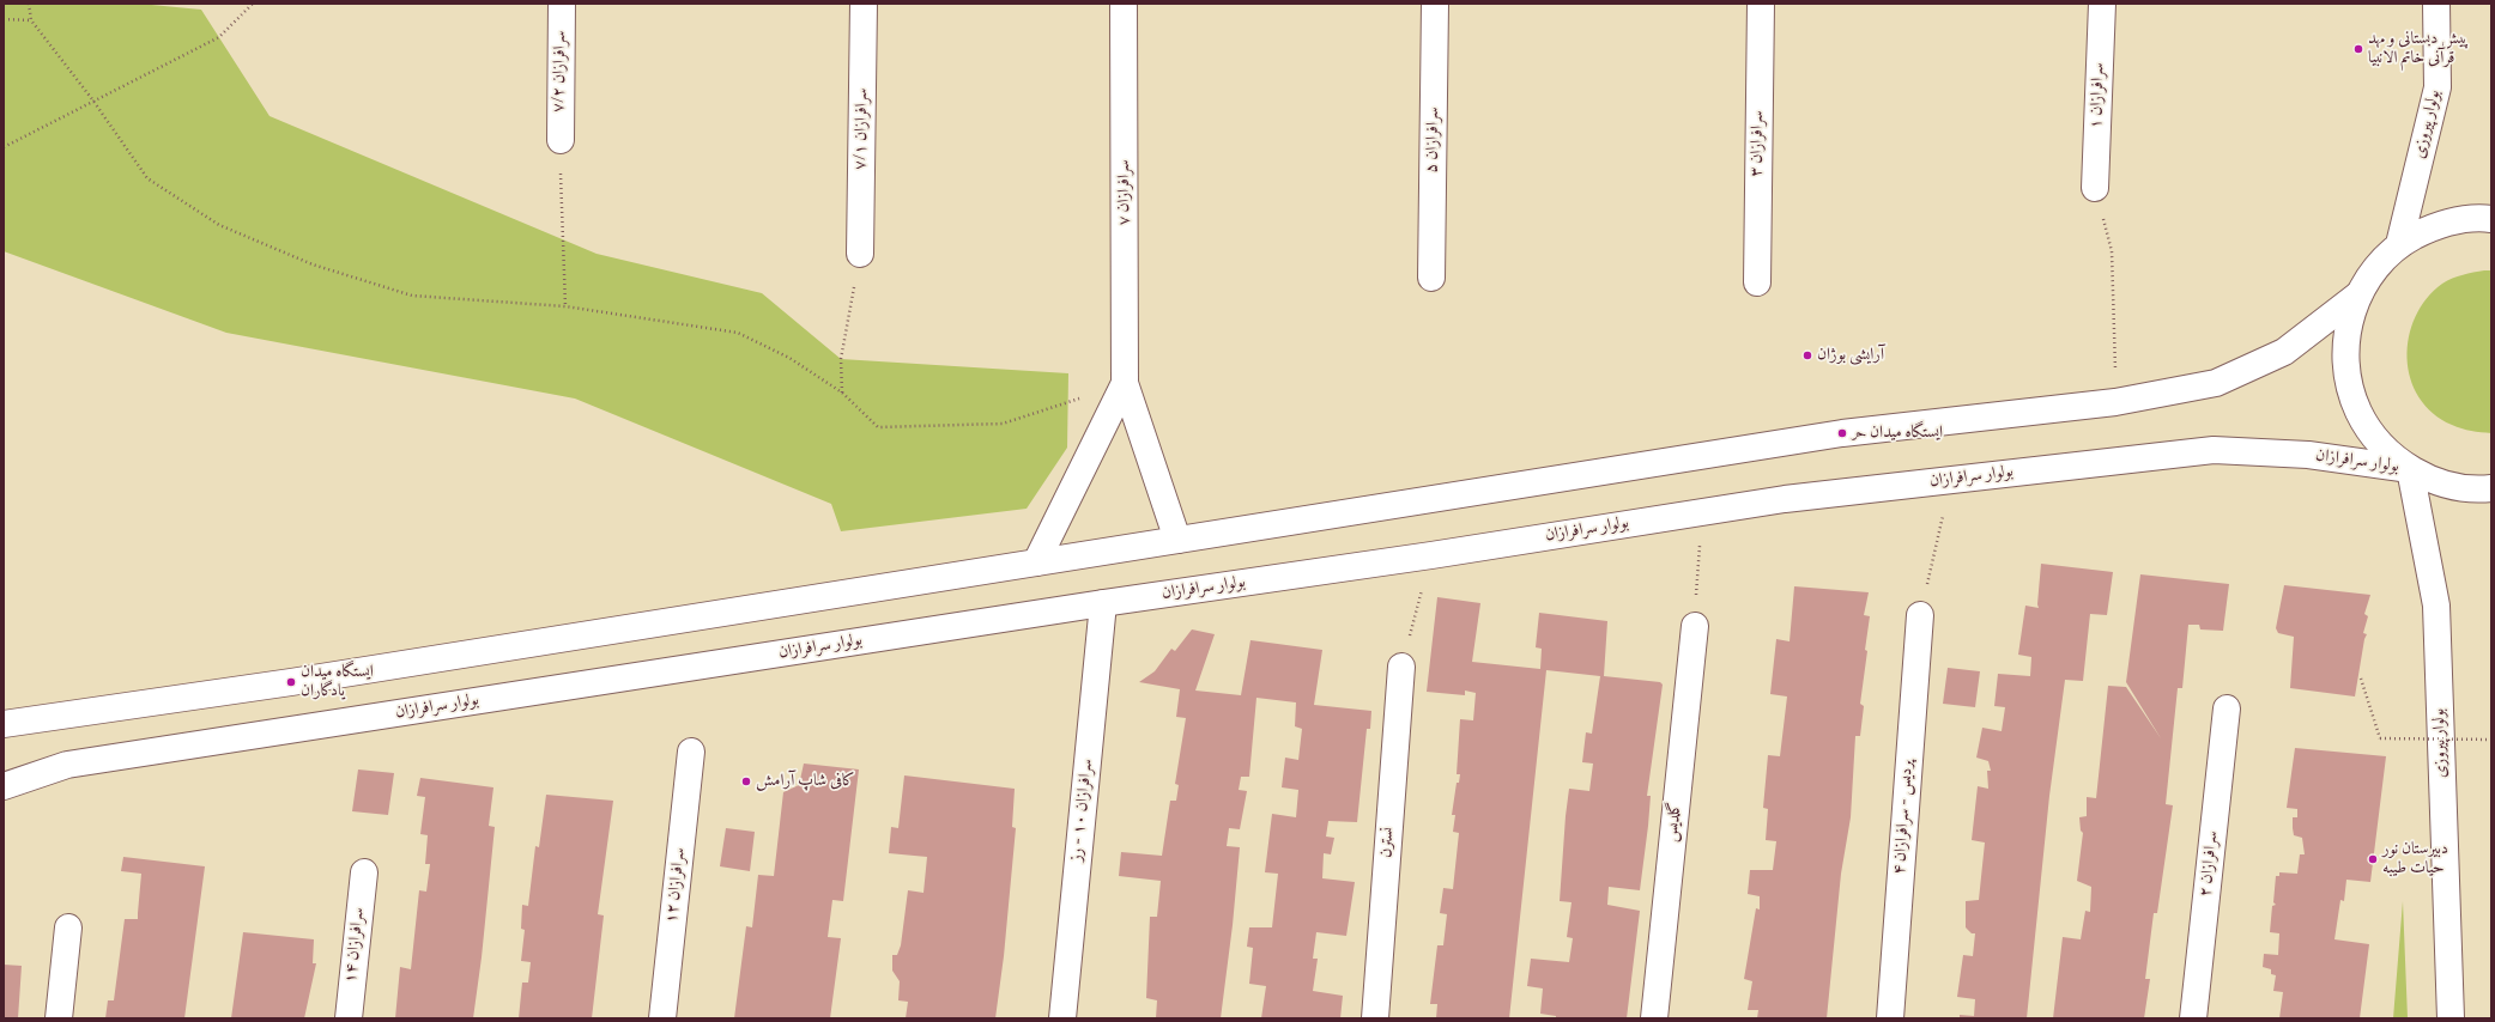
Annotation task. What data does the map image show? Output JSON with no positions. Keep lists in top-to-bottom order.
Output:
{
  "streets": {
    "main road": [
      "سرافرازان ۷/۲",
      "سرافرازان ۱",
      "بولوار پیروزی",
      "سرافرازان ۷/۱",
      "سرافرازان ۵",
      "سرافرازان ۳",
      "سرافرازان ۷",
      "بولوار سرافرازان",
      "سرافرازان ۱۰ - رز",
      "پردیس - سرافرازان ۴",
      "گلدیس",
      "نسترن",
      "سرافرازان ۲",
      "سرافرازان ۱۲",
      "سرافرازان ۱۴"
    ]
  },
  "crossings": [
    ["بولوار پیروزی", "بولوار سرافرازان"],
    ["بولوار سرافرازان", "سرافرازان ۱۰ - رز"]
  ],
  "places": [
    "پیش دبستانی و مهد قرآنی خاتم الانبیا",
    "آرایشی بوژان",
    "ایستگاه میدان حر",
    "ایستگاه میدان یادگاران",
    "کافی شاپ آرامش",
    "دبیرستان نور حیات طیبه"
  ]
}
